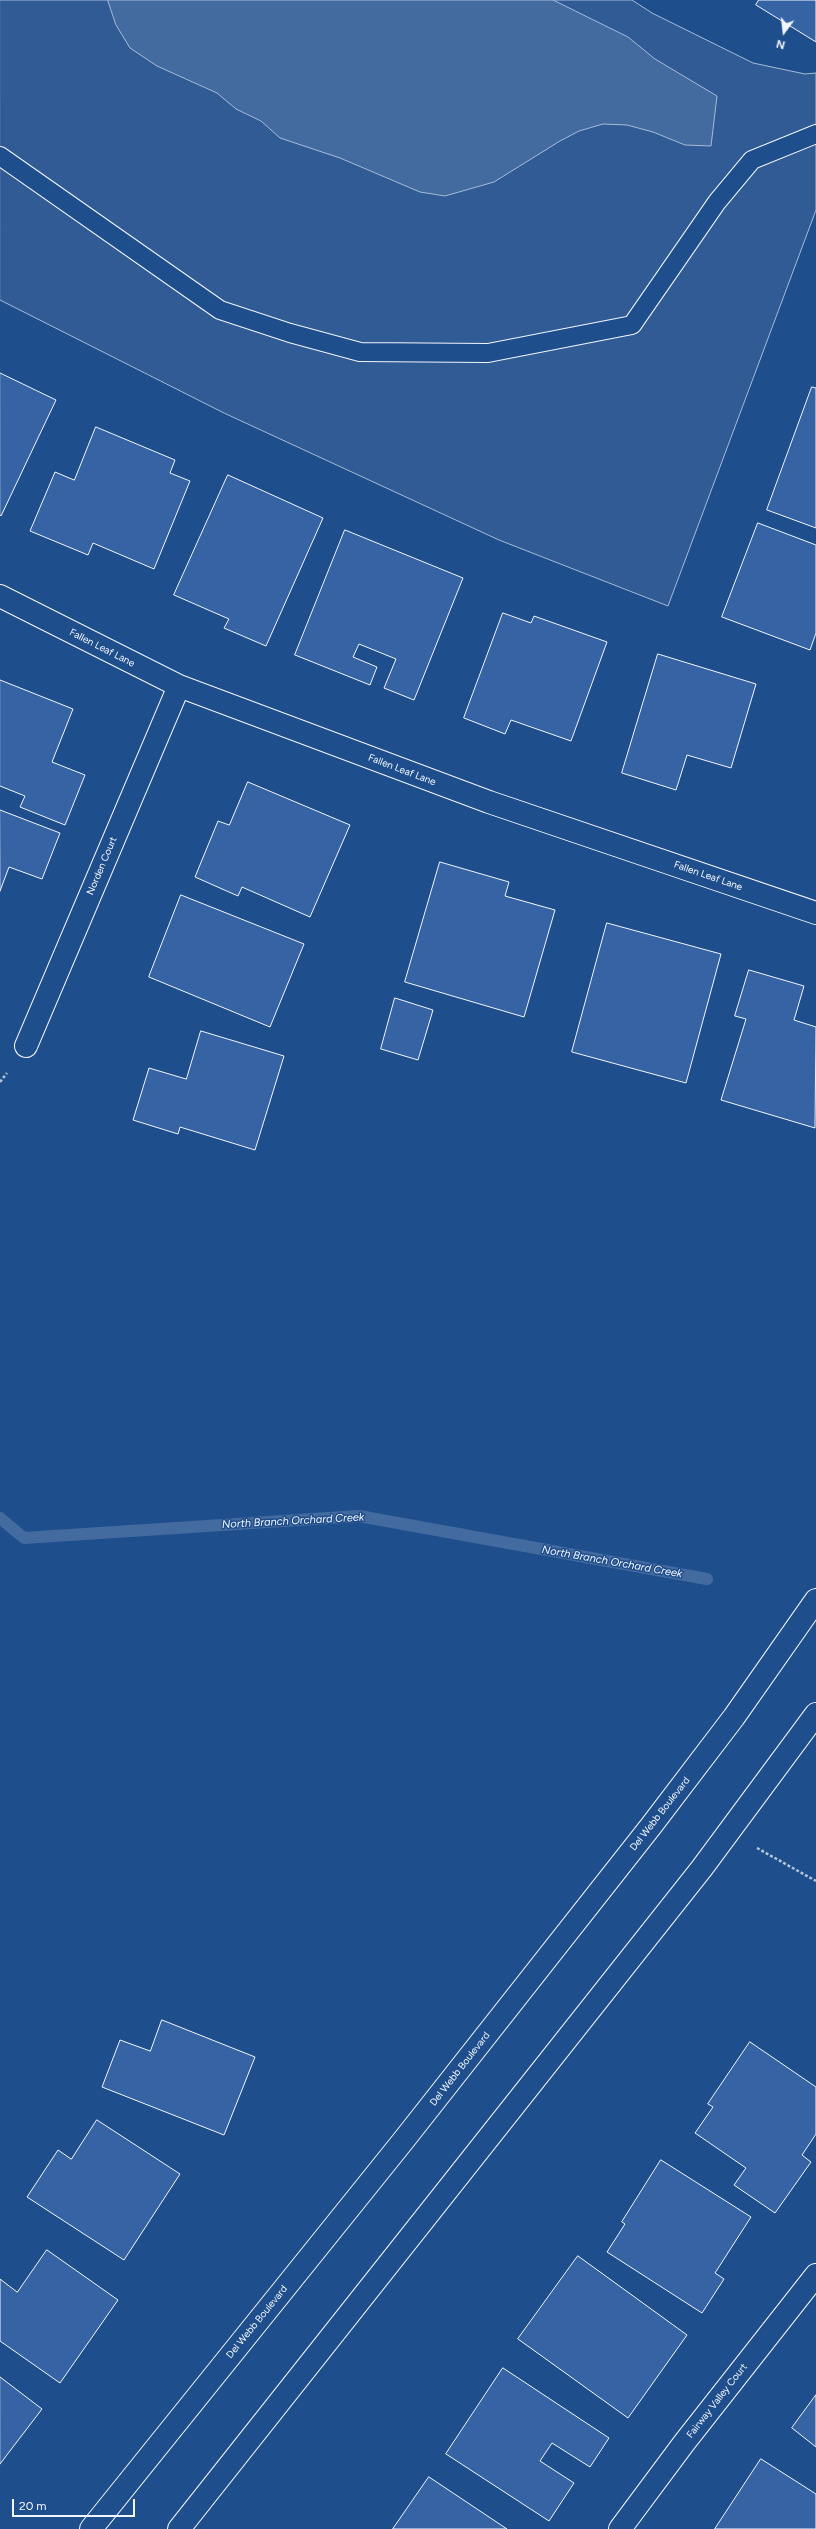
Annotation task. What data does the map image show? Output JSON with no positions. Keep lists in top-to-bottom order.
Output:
{
  "streets": {
    "street": [
      "Fallen Leaf Lane",
      "Norden Court",
      "Del Webb Boulevard",
      "Fairway Valley Court"
    ]
  },
  "crossings": [
    ["Fallen Leaf Lane", "Norden Court"]
  ],
  "water": ["North Branch Orchard Creek"],
  "scale_bar": "20 m",
  "north": "bottom"
}
